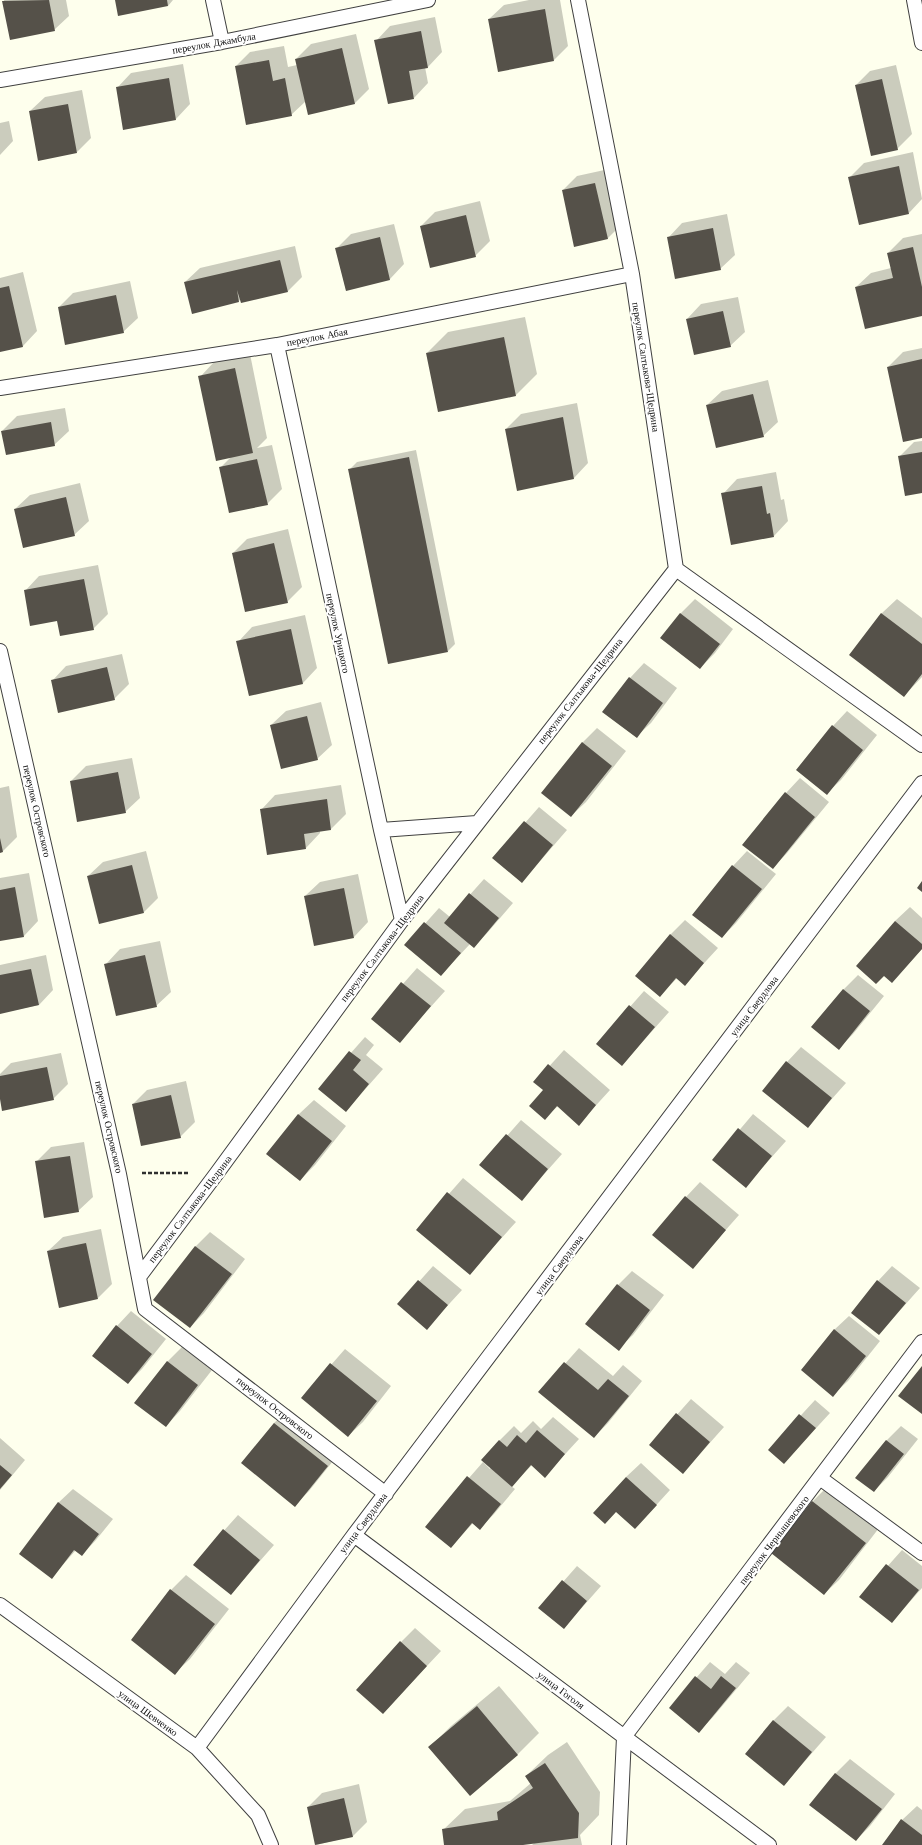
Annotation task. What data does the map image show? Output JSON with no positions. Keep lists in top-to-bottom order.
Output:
{
  "streets": {
    "lane": [
      "переулок Джамбула",
      "переулок Абая",
      "переулок Салтыкова-Щедрина",
      "переулок Урицкого",
      "переулок Островского",
      "улица Свердлова",
      "переулок Чернышевского",
      "улица Гоголя",
      "улица Шевченко"
    ]
  },
  "crossings": [
    ["переулок Абая", "переулок Салтыкова-Щедрина"],
    ["переулок Абая", "переулок Урицкого"],
    ["переулок Салтыкова-Щедрина", "переулок Урицкого"],
    ["переулок Салтыкова-Щедрина", "переулок Островского"],
    ["переулок Островского", "улица Свердлова"],
    ["улица Свердлова", "улица Гоголя"],
    ["улица Свердлова", "улица Шевченко"],
    ["переулок Чернышевского", "улица Гоголя"]
  ]
}
